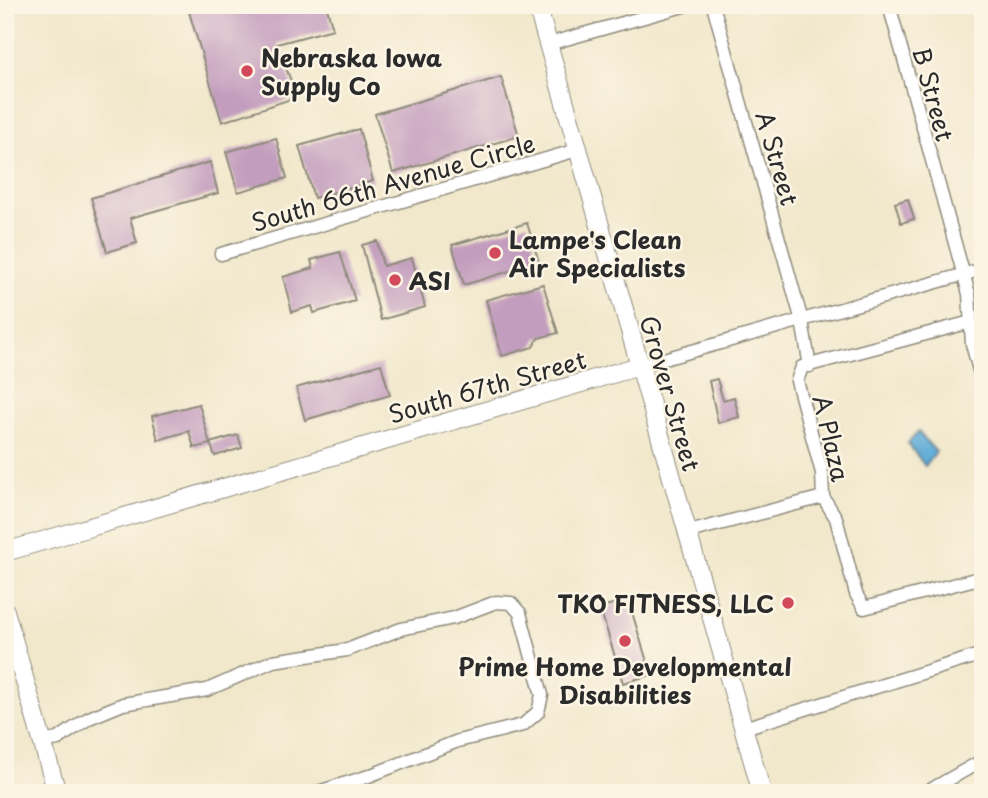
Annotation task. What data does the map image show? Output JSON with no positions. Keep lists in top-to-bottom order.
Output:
{
  "streets": {
    "street": [
      "B Street",
      "A Street",
      "South 66th Avenue Circle",
      "South 67th Street",
      "Grover Street",
      "A Plaza"
    ]
  },
  "crossings": [
    ["B Street", "South 67th Street"],
    ["A Street", "South 67th Street"],
    ["A Street", "A Plaza"],
    ["South 66th Avenue Circle", "Grover Street"],
    ["South 67th Street", "Grover Street"],
    ["South 67th Street", "A Plaza"]
  ],
  "places": [
    "Nebraska Iowa Supply Co",
    "Lampe's Clean Air Specialists",
    "ASI",
    "TKO FITNESS, LLC",
    "Prime Home Developmental Disabilities"
  ]
}
